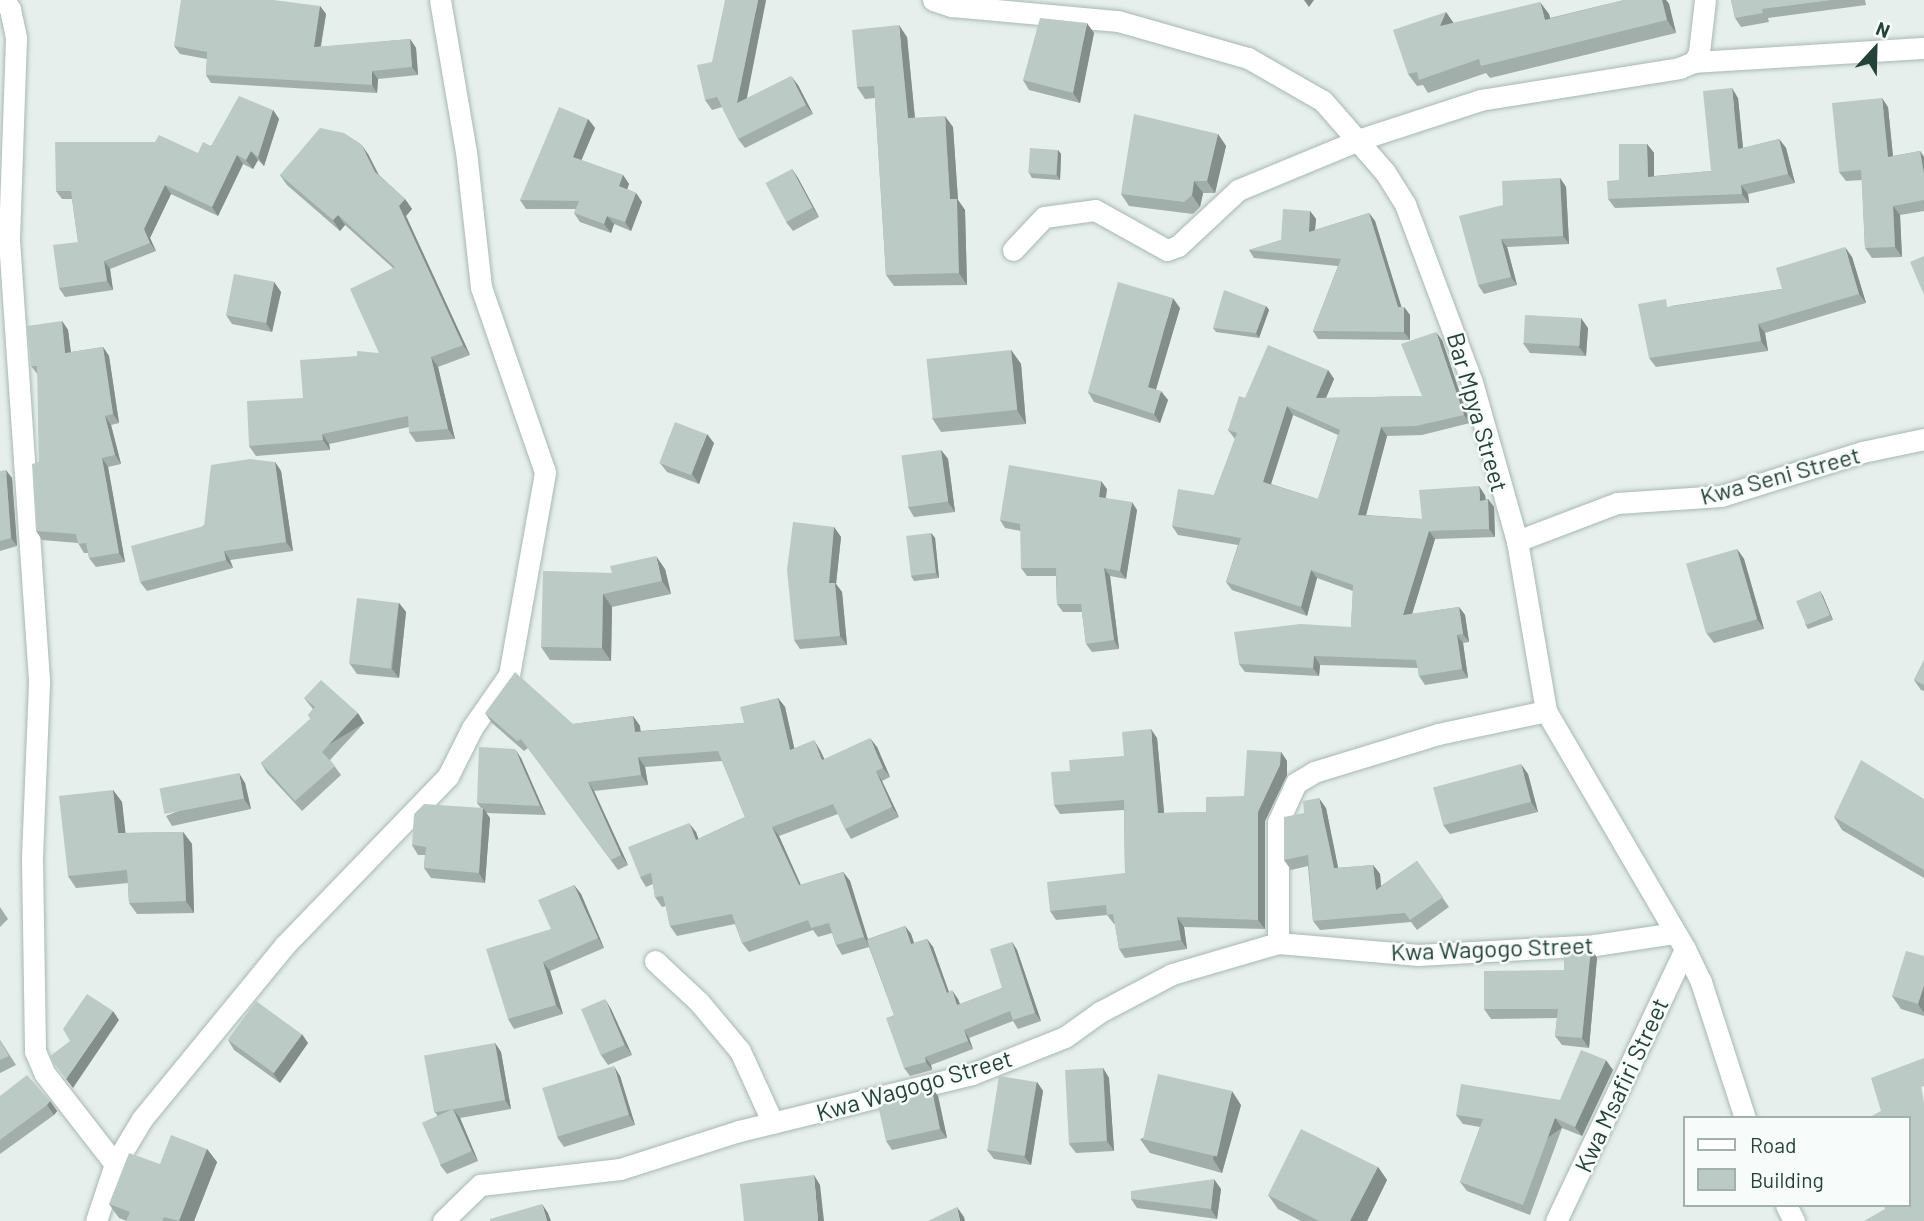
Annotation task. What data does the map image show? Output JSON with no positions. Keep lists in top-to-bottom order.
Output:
{
  "streets": {
    "street": [
      "Bar Mpya Street",
      "Kwa Seni Street",
      "Kwa Wagogo Street",
      "Kwa Msafiri Street"
    ]
  },
  "crossings": [
    ["Bar Mpya Street", "Kwa Seni Street"],
    ["Bar Mpya Street", "Kwa Wagogo Street"],
    ["Bar Mpya Street", "Kwa Msafiri Street"],
    ["Kwa Wagogo Street", "Kwa Msafiri Street"]
  ],
  "legend": ["Road", "Building"],
  "north": "top"
}
